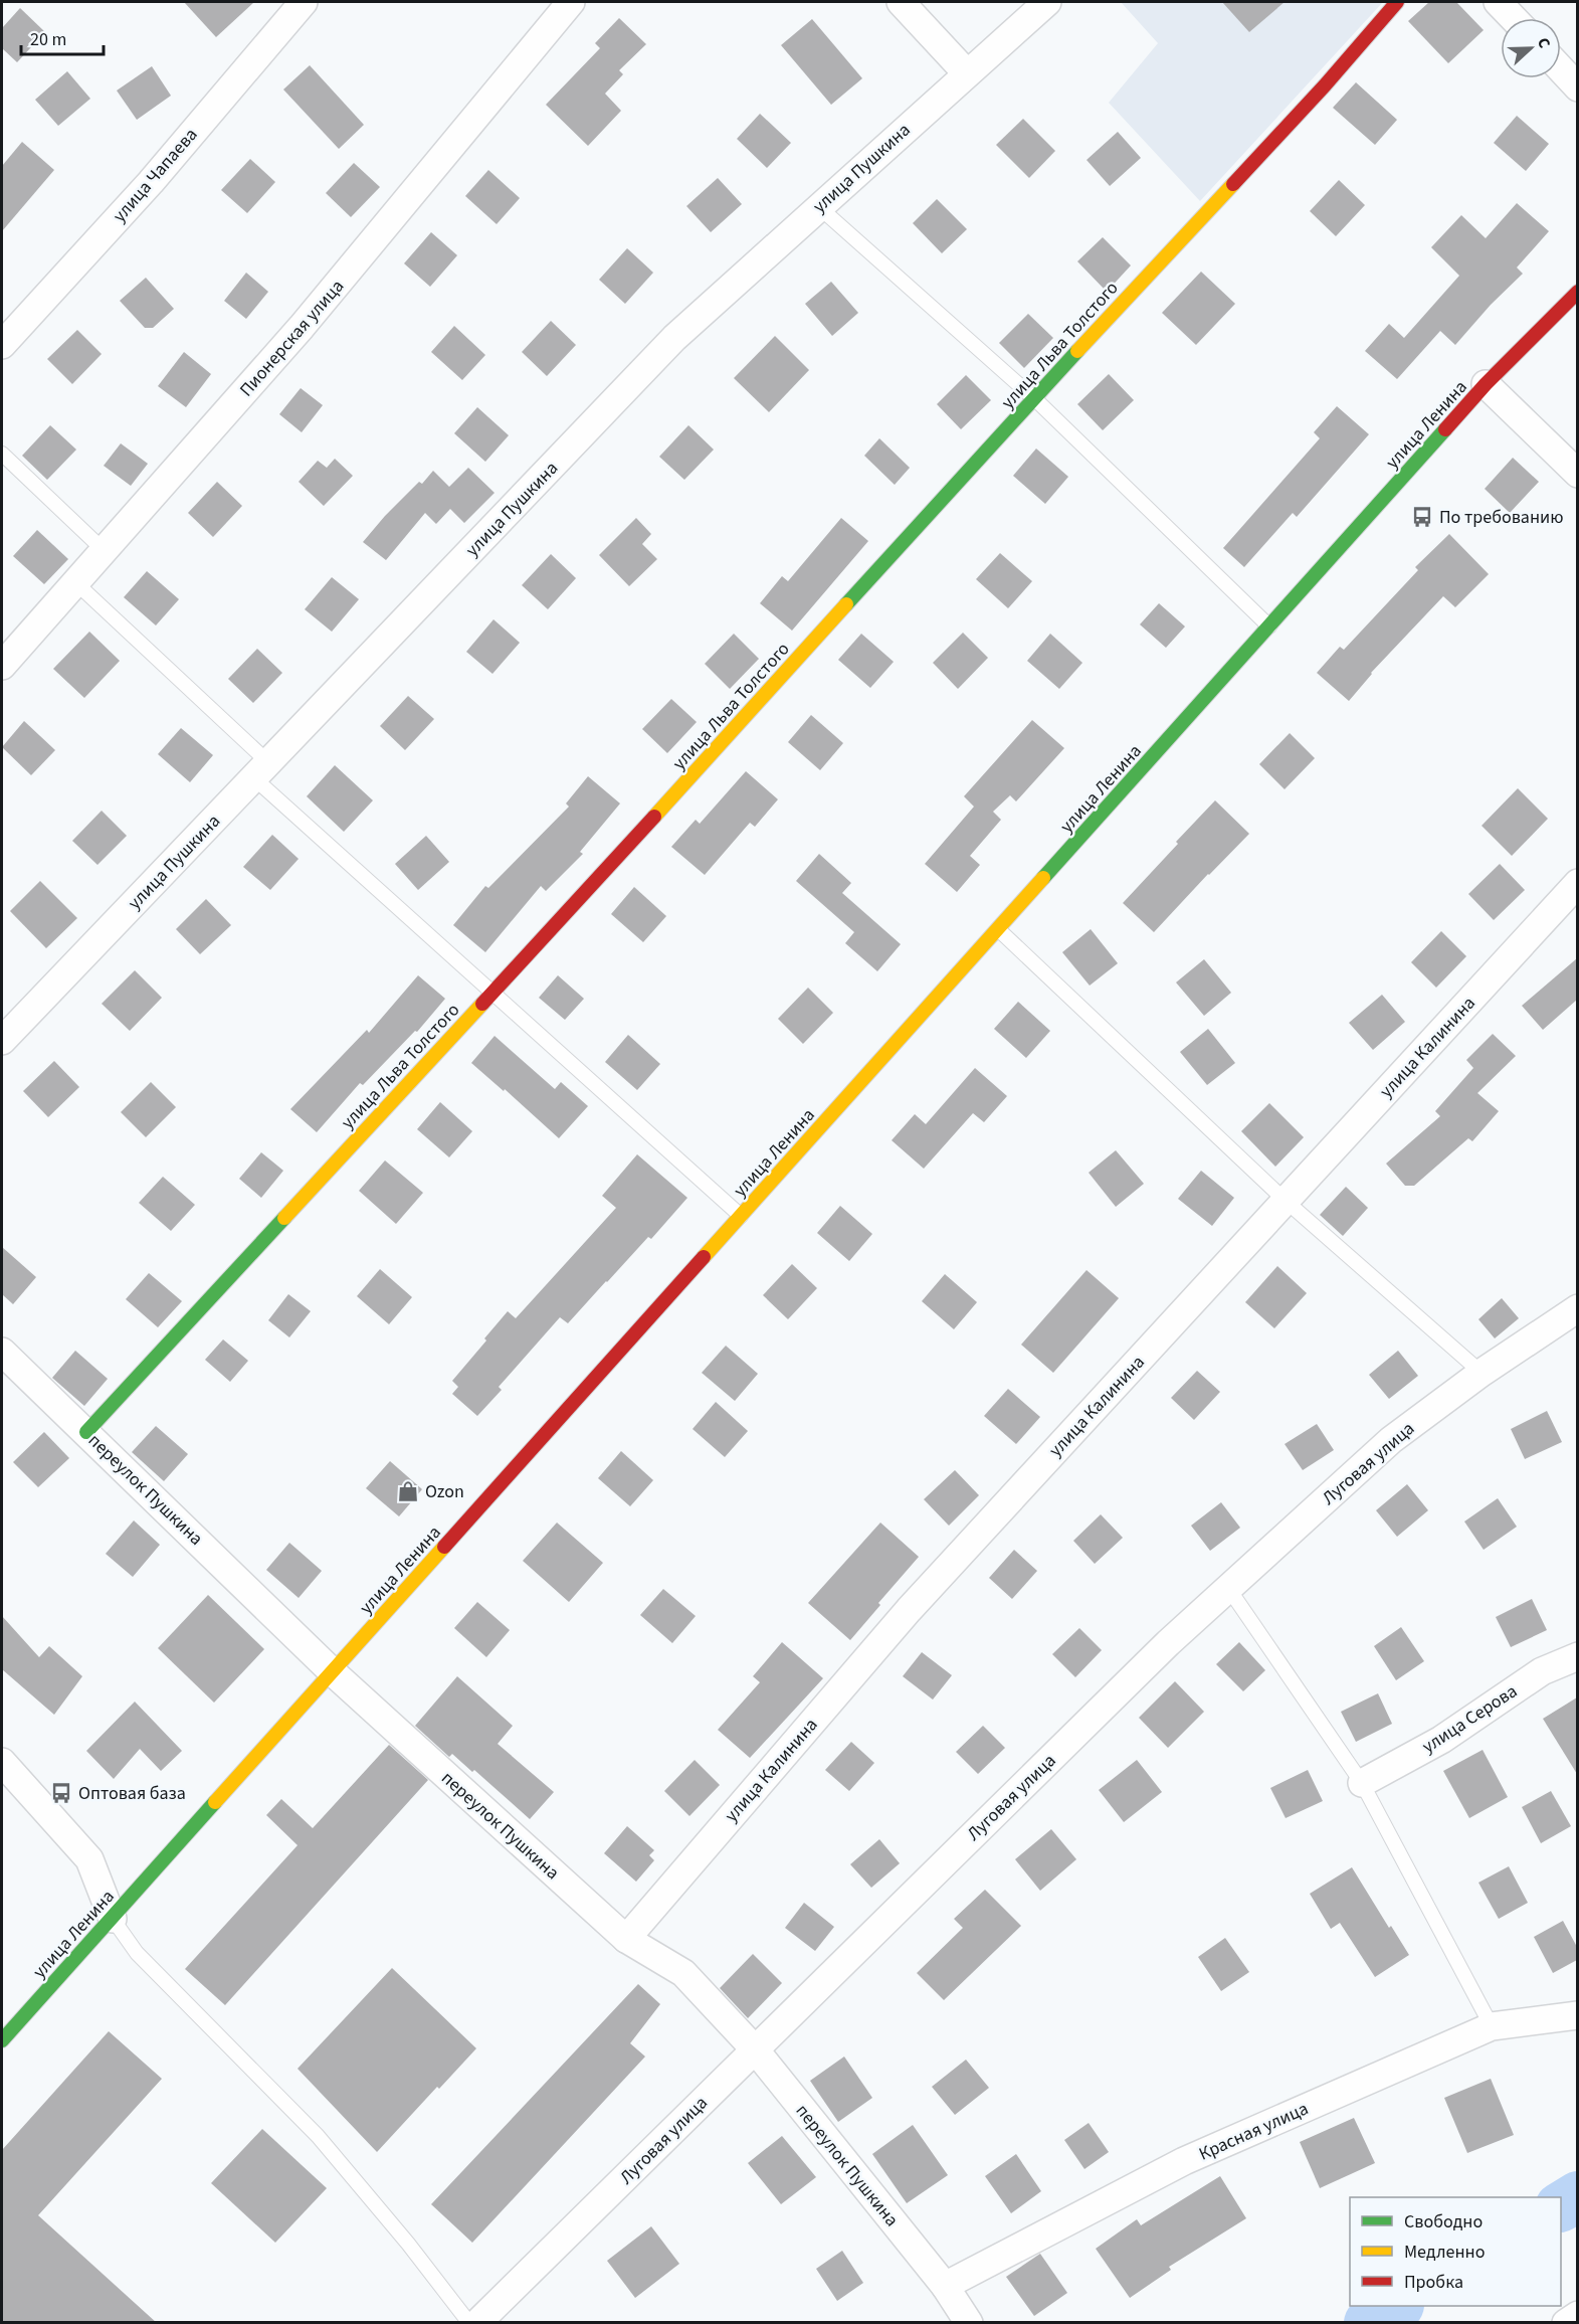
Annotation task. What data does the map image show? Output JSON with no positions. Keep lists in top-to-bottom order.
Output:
{
  "streets": {
    "street": [
      "улица Пушкина",
      "улица Чапаева",
      "Пионерская улица",
      "улица Льва Толстого",
      "улица Ленина",
      "улица Калинина",
      "Луговая улица",
      "переулок Пушкина",
      "улица Серова",
      "Красная улица"
    ]
  },
  "crossings": [
    ["улица Льва Толстого", "переулок Пушкина"],
    ["улица Ленина", "переулок Пушкина"],
    ["улица Калинина", "переулок Пушкина"],
    ["Луговая улица", "переулок Пушкина"],
    ["переулок Пушкина", "Красная улица"]
  ],
  "places": {
    "bus stop": ["По требованию", "Оптовая база"],
    "shop": ["Ozon"]
  },
  "legend": ["Свободно", "Медленно", "Пробка"],
  "scale_bar": "20 m",
  "north": "right"
}
